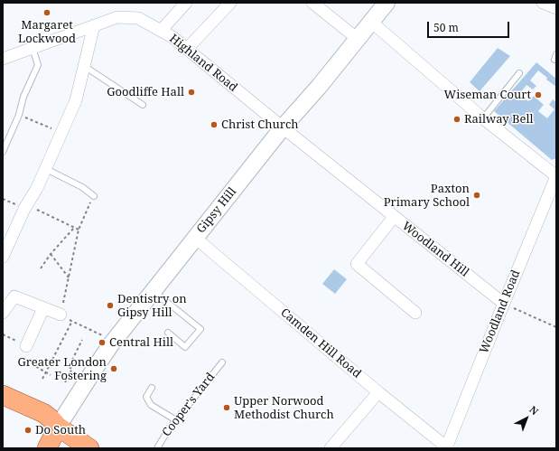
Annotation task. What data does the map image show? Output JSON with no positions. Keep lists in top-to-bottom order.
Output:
{
  "streets": {
    "street": [
      "Highland Road",
      "Gipsy Hill",
      "Woodland Hill",
      "Woodland Road",
      "Camden Hill Road"
    ],
    "lane": ["Cooper's Yard"]
  },
  "crossings": [
    ["Highland Road", "Gipsy Hill"],
    ["Highland Road", "Woodland Hill"],
    ["Gipsy Hill", "Woodland Hill"],
    ["Gipsy Hill", "Camden Hill Road"],
    ["Woodland Hill", "Woodland Road"],
    ["Woodland Road", "Camden Hill Road"]
  ],
  "places": [
    "Margaret Lockwood",
    "Goodliffe Hall",
    "Wiseman Court",
    "Railway Bell",
    "Christ Church",
    "Paxton Primary School",
    "Dentistry on Gipsy Hill",
    "Central Hill",
    "Greater London Fostering",
    "Upper Norwood Methodist Church",
    "Do South"
  ],
  "scale_bar": "50 m",
  "north": "top right"
}
